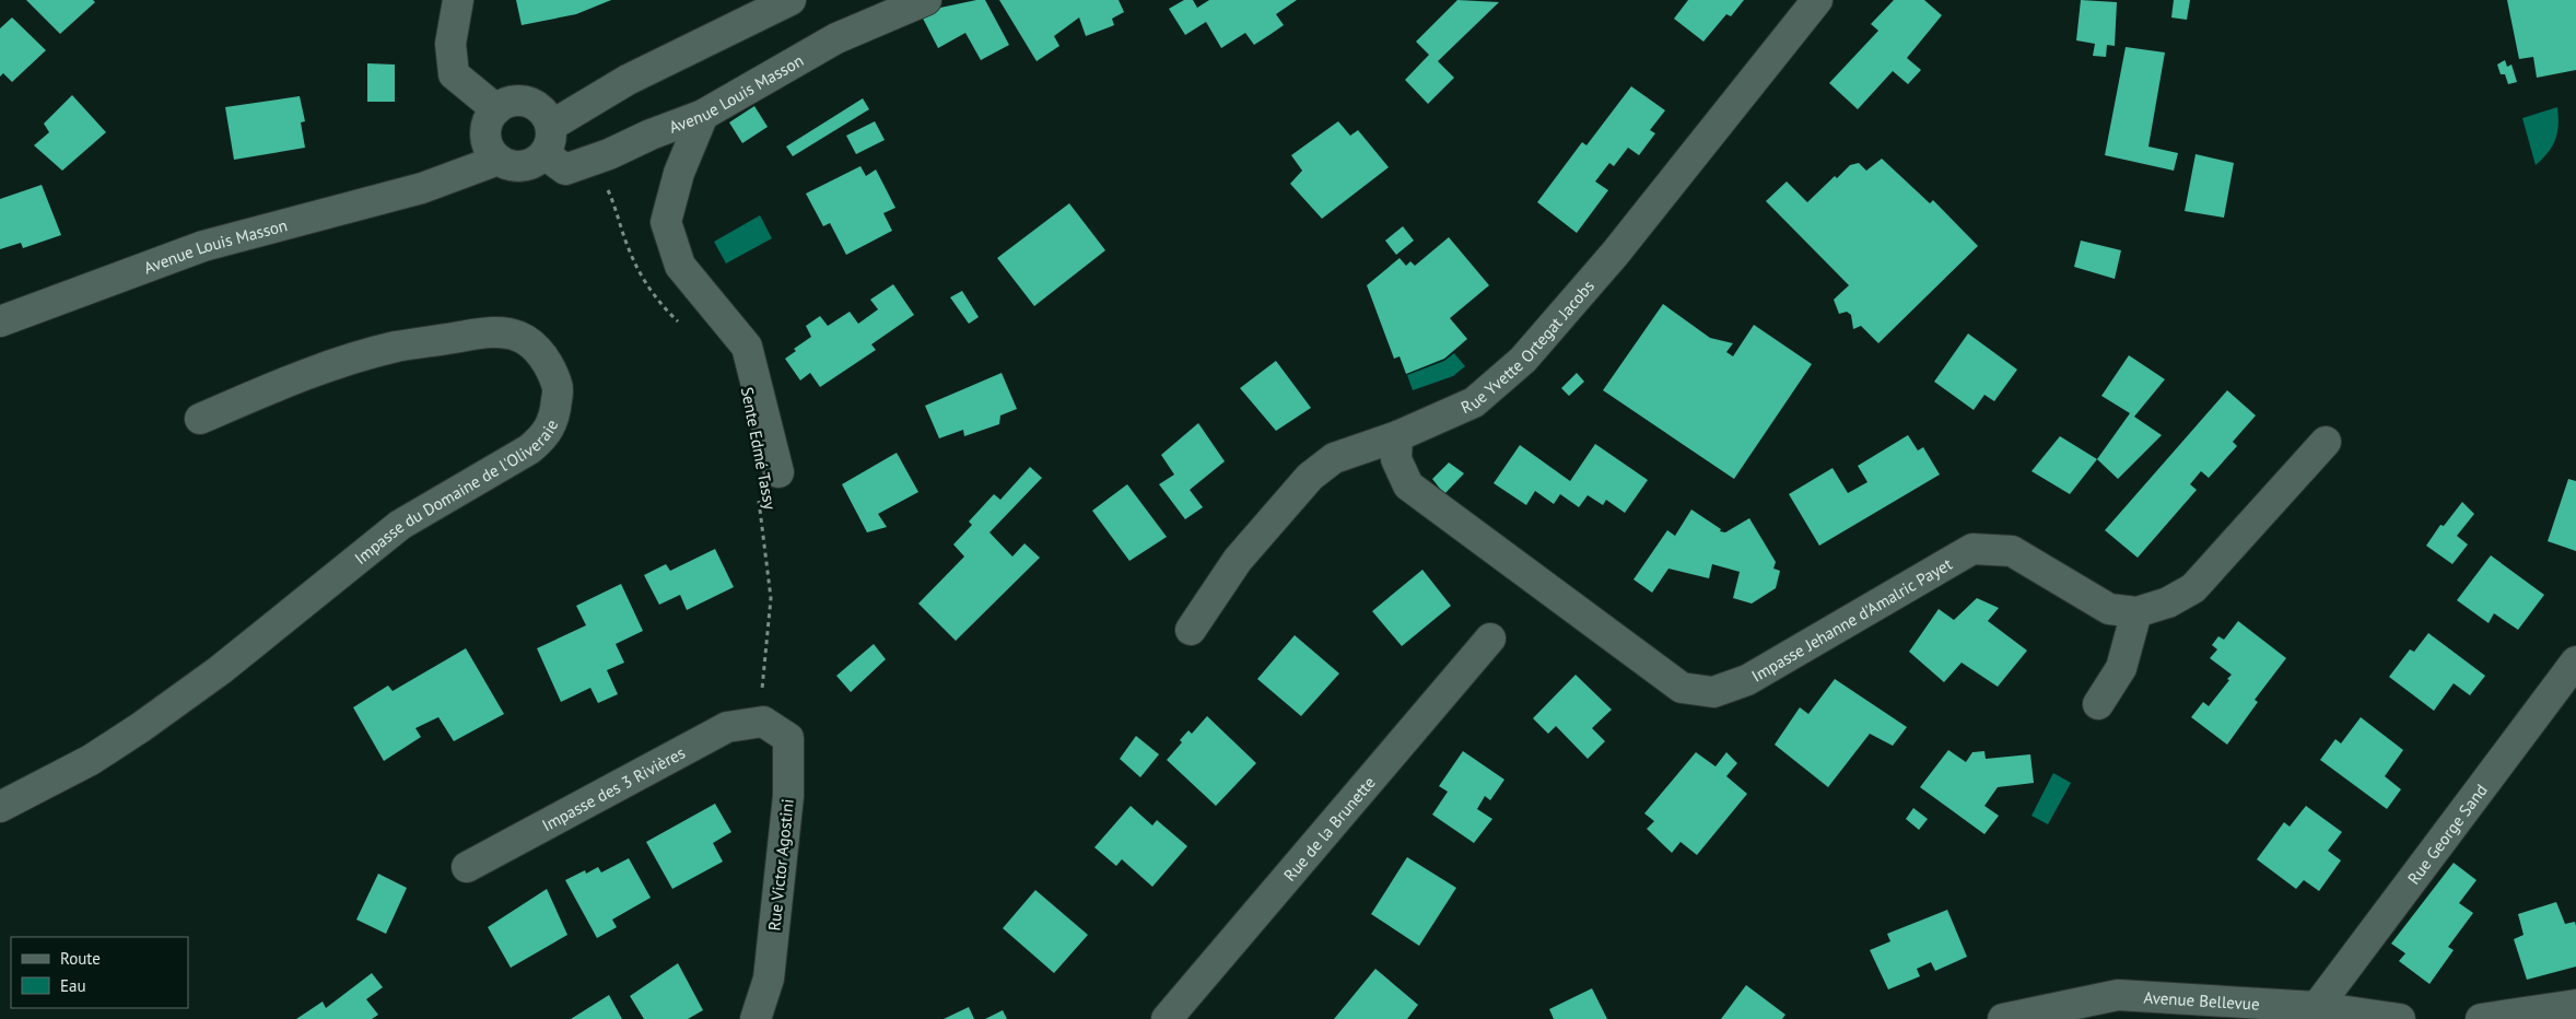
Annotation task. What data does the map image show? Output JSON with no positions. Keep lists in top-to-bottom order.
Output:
{
  "streets": {
    "street": [
      "Avenue Louis Masson",
      "Rue Yvette Ortegat Jacobs",
      "Impasse du Domaine de l'Oliveraie",
      "Impasse Jehanne d'Amalric Payet",
      "Impasse des 3 Rivières",
      "Rue de la Brunette",
      "Rue George Sand",
      "Rue Victor Agostini",
      "Avenue Bellevue"
    ],
    "path": ["Sente Edmé Tassy"]
  },
  "crossings": [
    ["Rue Yvette Ortegat Jacobs", "Impasse Jehanne d'Amalric Payet"],
    ["Sente Edmé Tassy", "Impasse des 3 Rivières"],
    ["Sente Edmé Tassy", "Rue Victor Agostini"],
    ["Impasse des 3 Rivières", "Rue Victor Agostini"],
    ["Rue George Sand", "Avenue Bellevue"]
  ],
  "legend": ["Route", "Eau"]
}
